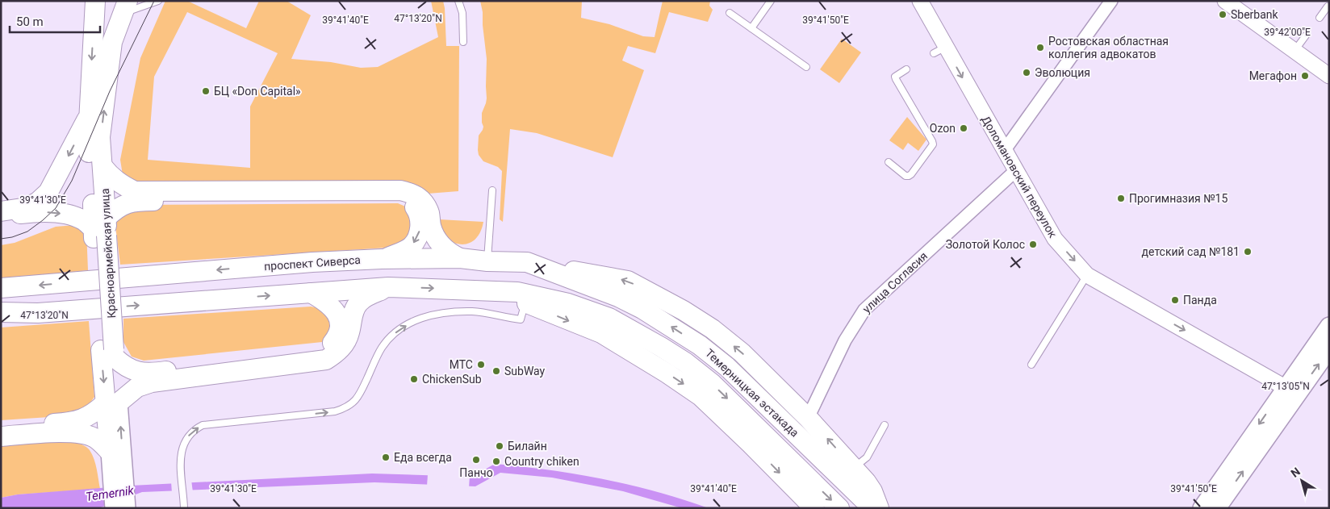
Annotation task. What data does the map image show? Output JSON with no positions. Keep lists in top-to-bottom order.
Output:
{
  "streets": {
    "main road": ["Красноармейская улица", "проспект Сиверса", "Темерницкая эстакада"],
    "street": ["Доломановский переулок", "улица Согласия"]
  },
  "crossings": [
    ["Доломановский переулок", "улица Согласия"],
    ["проспект Сиверса", "Темерницкая эстакада"]
  ],
  "one_way": ["Доломановский переулок"],
  "water": ["Temernik"],
  "places": [
    "Sberbank",
    "Ростовская областная коллегия адвокатов",
    "Эволюция",
    "Мегафон",
    "БЦ «Don Capital»",
    "Ozon",
    "Прогимназия №15",
    "Золотой Колос",
    "детский сад №181",
    "Панда",
    "МТС",
    "SubWay",
    "ChickenSub",
    "Билайн",
    "Еда всегда",
    "Панчо",
    "Country chiken"
  ],
  "scale_bar": "50 m",
  "north": "top left",
  "coordinates": [
    "47°13'20\"N",
    "39°41'40\"E",
    "39°41'50\"E",
    "39°42'00\"E",
    "39°41'30\"E",
    "47°13'05\"N"
  ]
}
